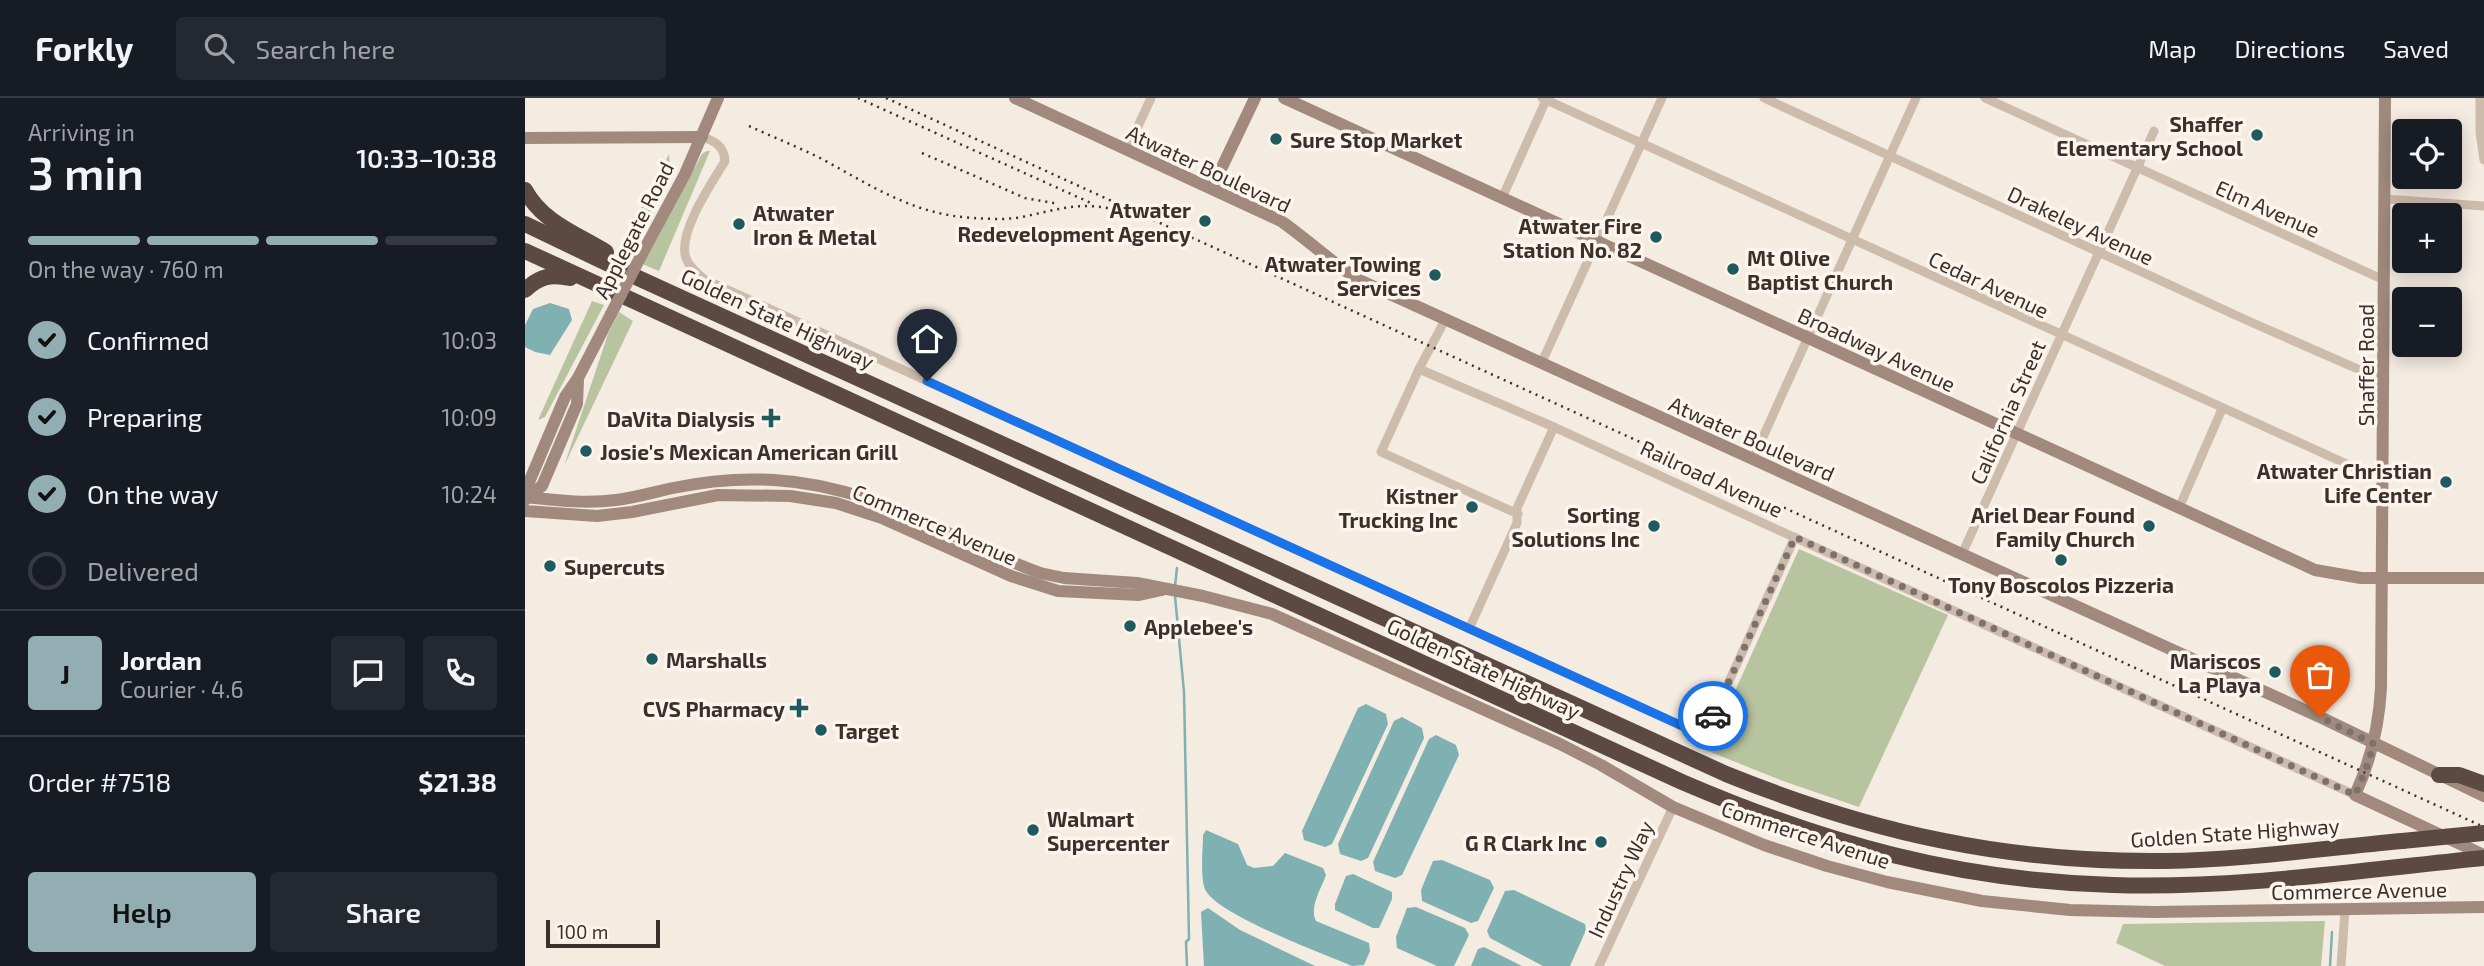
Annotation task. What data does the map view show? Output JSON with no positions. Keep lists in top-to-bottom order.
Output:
{
  "streets": {
    "highway": ["Golden State Highway"],
    "street": [
      "Atwater Boulevard",
      "Elm Avenue",
      "Drakeley Avenue",
      "Applegate Road",
      "Cedar Avenue",
      "Broadway Avenue",
      "Shaffer Road",
      "California Street",
      "Railroad Avenue",
      "Commerce Avenue",
      "Industry Way"
    ]
  },
  "crossings": [
    ["Atwater Boulevard", "Shaffer Road"],
    ["Atwater Boulevard", "California Street"],
    ["Elm Avenue", "Shaffer Road"],
    ["Elm Avenue", "California Street"],
    ["Drakeley Avenue", "Shaffer Road"],
    ["Drakeley Avenue", "California Street"],
    ["Applegate Road", "Commerce Avenue"],
    ["Cedar Avenue", "Shaffer Road"],
    ["Cedar Avenue", "California Street"],
    ["Golden State Highway", "Railroad Avenue"],
    ["Broadway Avenue", "Shaffer Road"],
    ["Broadway Avenue", "California Street"],
    ["Shaffer Road", "Railroad Avenue"],
    ["Commerce Avenue", "Industry Way"]
  ],
  "places": {
    "other": [
      "Shaffer Elementary School",
      "Sure Stop Market",
      "Atwater Redevelopment Agency",
      "Atwater Iron & Metal",
      "Atwater Fire Station No. 82",
      "Mt Olive Baptist Church",
      "Atwater Towing Services",
      "Josie's Mexican American Grill",
      "Atwater Christian Life Center",
      "Kistner Trucking Inc",
      "Sorting Solutions Inc",
      "Ariel Dear Found Family Church",
      "Tony Boscolos Pizzeria",
      "Supercuts",
      "Applebee's",
      "Marshalls",
      "Mariscos La Playa",
      "Target",
      "Walmart Supercenter",
      "G R Clark Inc"
    ],
    "health": ["DaVita Dialysis", "CVS Pharmacy"]
  },
  "scale_bar": "100 m",
  "page": {
    "header": "Forkly",
    "search": "Search here",
    "nav": ["Map", "Directions", "Saved"],
    "heading": ["3 min", "Arriving in", "10:33–10:38"],
    "panel": [
      "Jordan",
      "Courier · 4.6",
      "Order #7518",
      "$21.38"
    ],
    "map_buttons": ["+", "−"],
    "bar": "On the way · 760 m",
    "list": [
      ["Confirmed", "10:03"],
      ["Preparing", "10:09"],
      ["On the way", "10:24"],
      "Delivered"
    ],
    "round": "J",
    "buttons": ["Help", "Share"],
    "scale": "100 m"
  }
}
